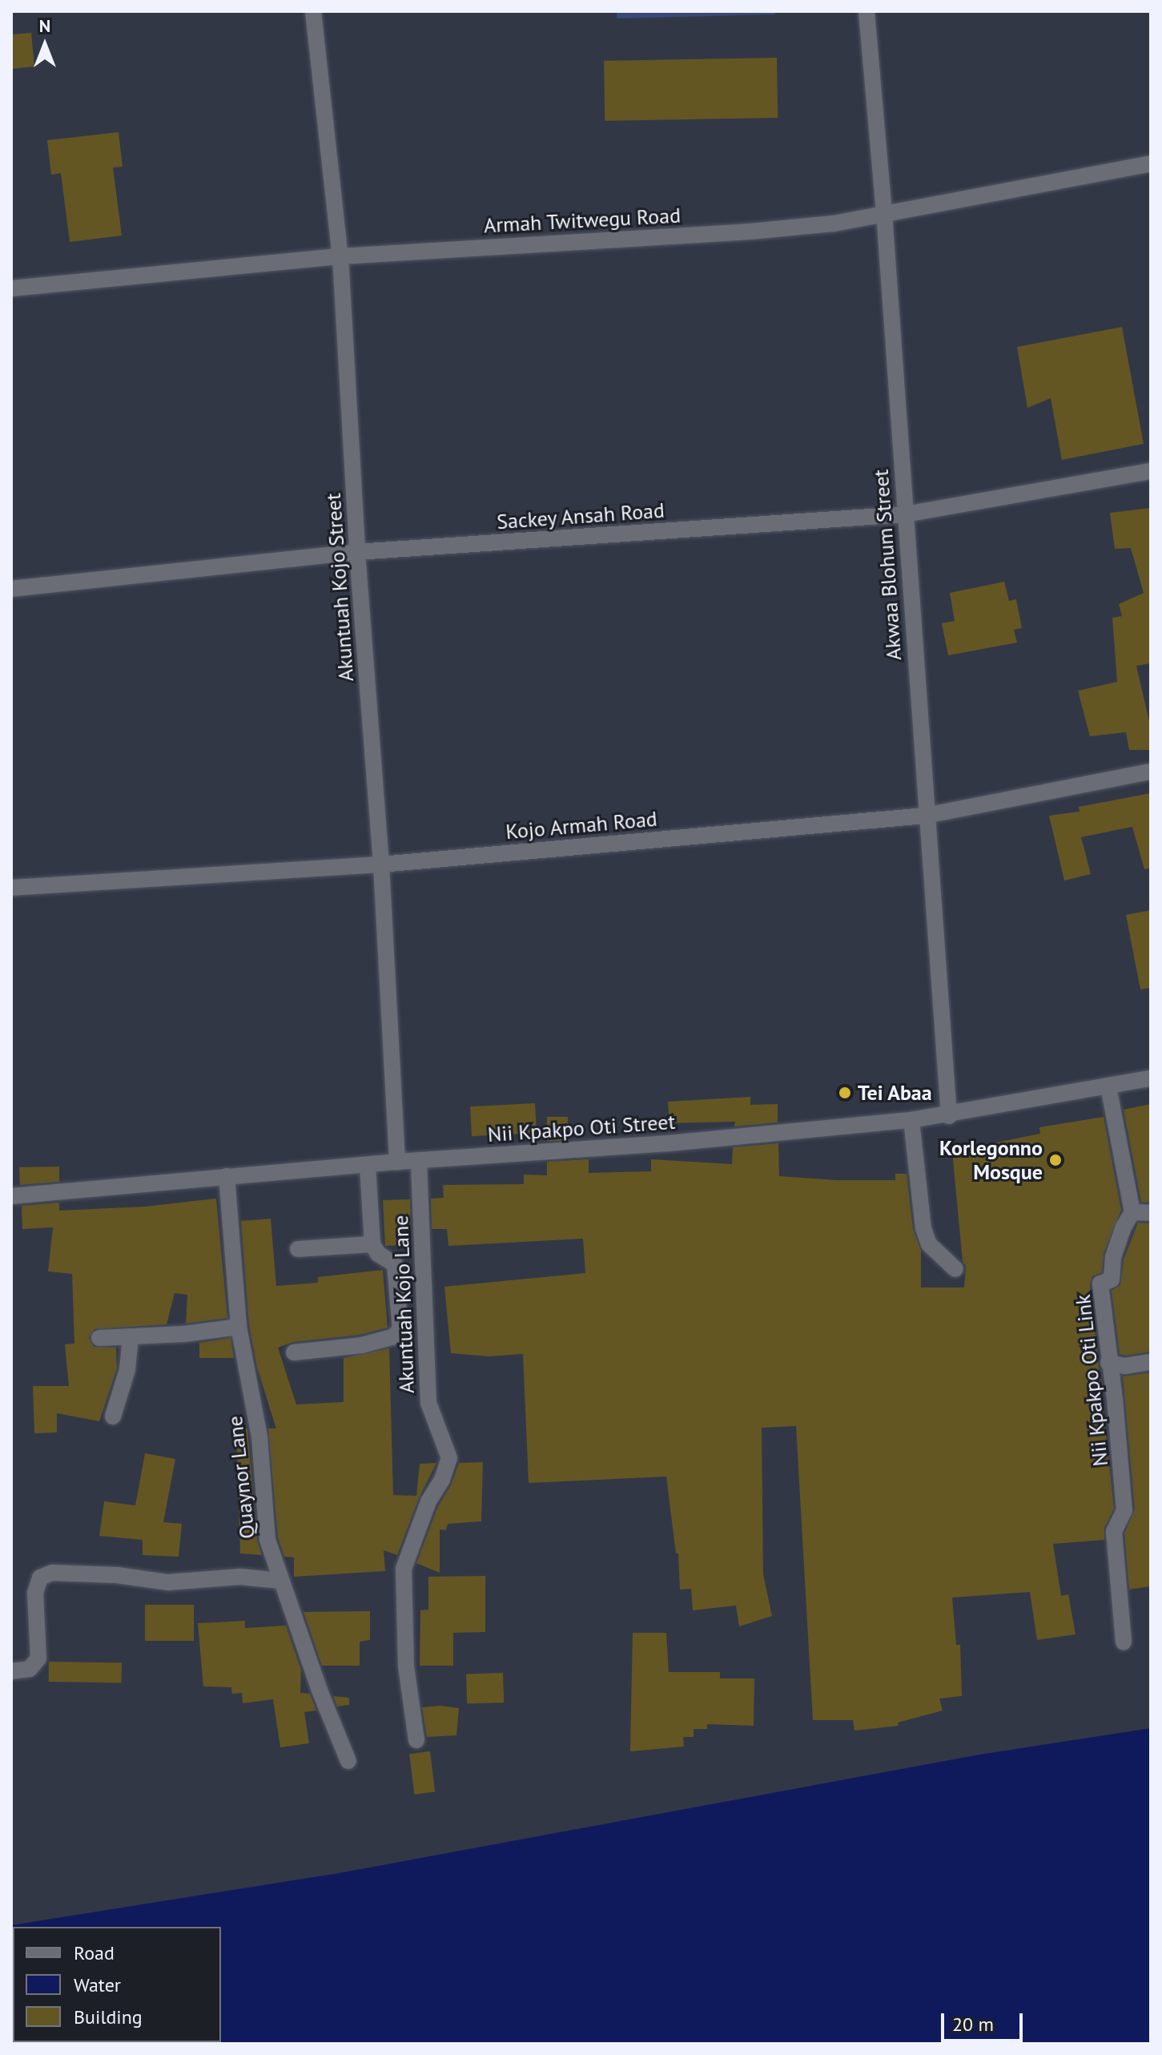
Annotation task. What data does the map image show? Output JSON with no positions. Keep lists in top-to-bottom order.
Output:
{
  "streets": {
    "street": [
      "Armah Twitwegu Road",
      "Sackey Ansah Road",
      "Akwaa Blohum Street",
      "Akuntuah Kojo Street",
      "Kojo Armah Road",
      "Nii Kpakpo Oti Street",
      "Akuntuah Kojo Lane",
      "Nii Kpakpo Oti Link",
      "Quaynor Lane"
    ]
  },
  "crossings": [
    ["Armah Twitwegu Road", "Akwaa Blohum Street"],
    ["Armah Twitwegu Road", "Akuntuah Kojo Street"],
    ["Sackey Ansah Road", "Akwaa Blohum Street"],
    ["Sackey Ansah Road", "Akuntuah Kojo Street"],
    ["Akwaa Blohum Street", "Kojo Armah Road"],
    ["Akwaa Blohum Street", "Nii Kpakpo Oti Street"],
    ["Akuntuah Kojo Street", "Kojo Armah Road"],
    ["Akuntuah Kojo Street", "Nii Kpakpo Oti Street"],
    ["Nii Kpakpo Oti Street", "Akuntuah Kojo Lane"],
    ["Nii Kpakpo Oti Street", "Quaynor Lane"]
  ],
  "places": ["Tei Abaa", "Korlegonno Mosque"],
  "legend": ["Road", "Water", "Building"],
  "scale_bar": "20 m",
  "north": "top"
}
